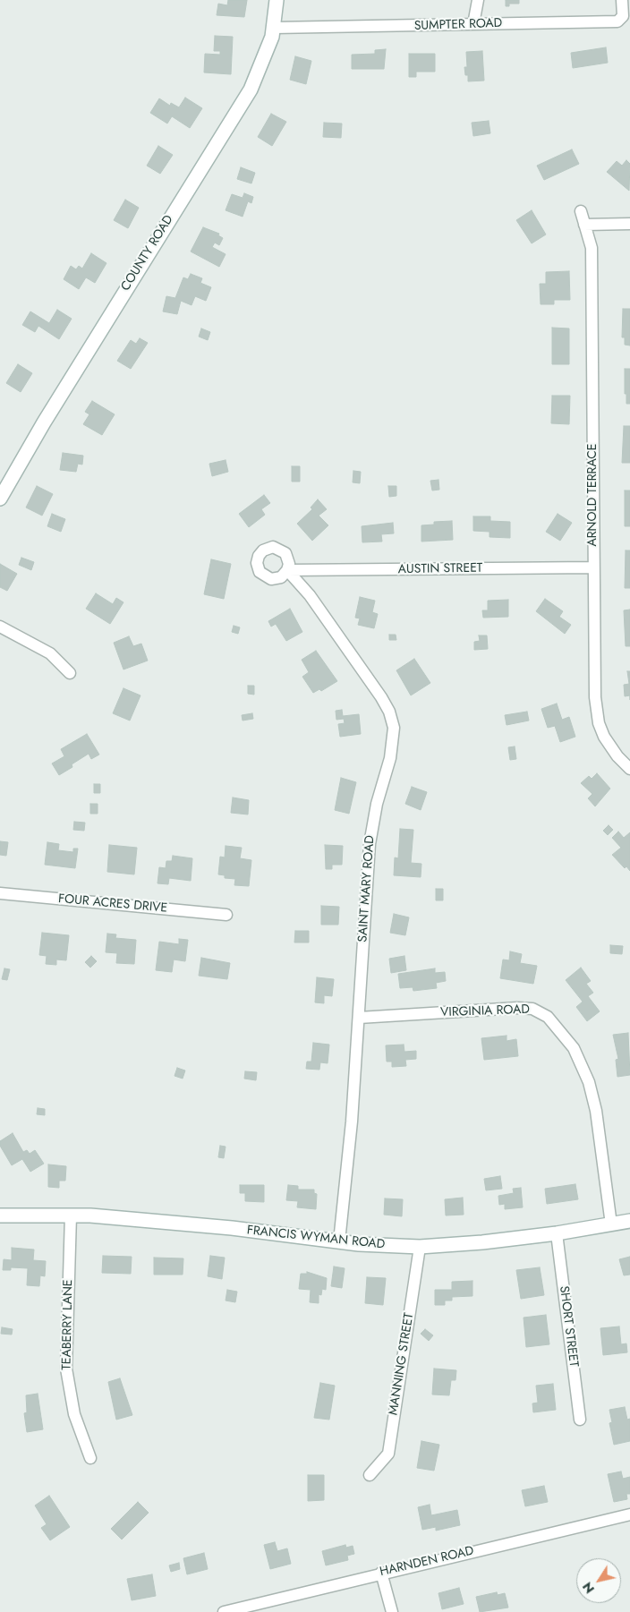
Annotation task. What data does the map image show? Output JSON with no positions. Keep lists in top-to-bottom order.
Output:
{
  "streets": {
    "main road": ["COUNTY ROAD", "FRANCIS WYMAN ROAD"],
    "street": [
      "SUMPTER ROAD",
      "ARNOLD TERRACE",
      "AUSTIN STREET",
      "SAINT MARY ROAD",
      "FOUR ACRES DRIVE",
      "VIRGINIA ROAD",
      "TEABERRY LANE",
      "SHORT STREET",
      "MANNING STREET",
      "HARNDEN ROAD"
    ]
  },
  "crossings": [
    ["SUMPTER ROAD", "COUNTY ROAD"],
    ["ARNOLD TERRACE", "AUSTIN STREET"],
    ["AUSTIN STREET", "SAINT MARY ROAD"],
    ["SAINT MARY ROAD", "VIRGINIA ROAD"],
    ["SAINT MARY ROAD", "FRANCIS WYMAN ROAD"],
    ["VIRGINIA ROAD", "FRANCIS WYMAN ROAD"],
    ["FRANCIS WYMAN ROAD", "TEABERRY LANE"],
    ["FRANCIS WYMAN ROAD", "SHORT STREET"],
    ["FRANCIS WYMAN ROAD", "MANNING STREET"]
  ],
  "north": "bottom left"
}
